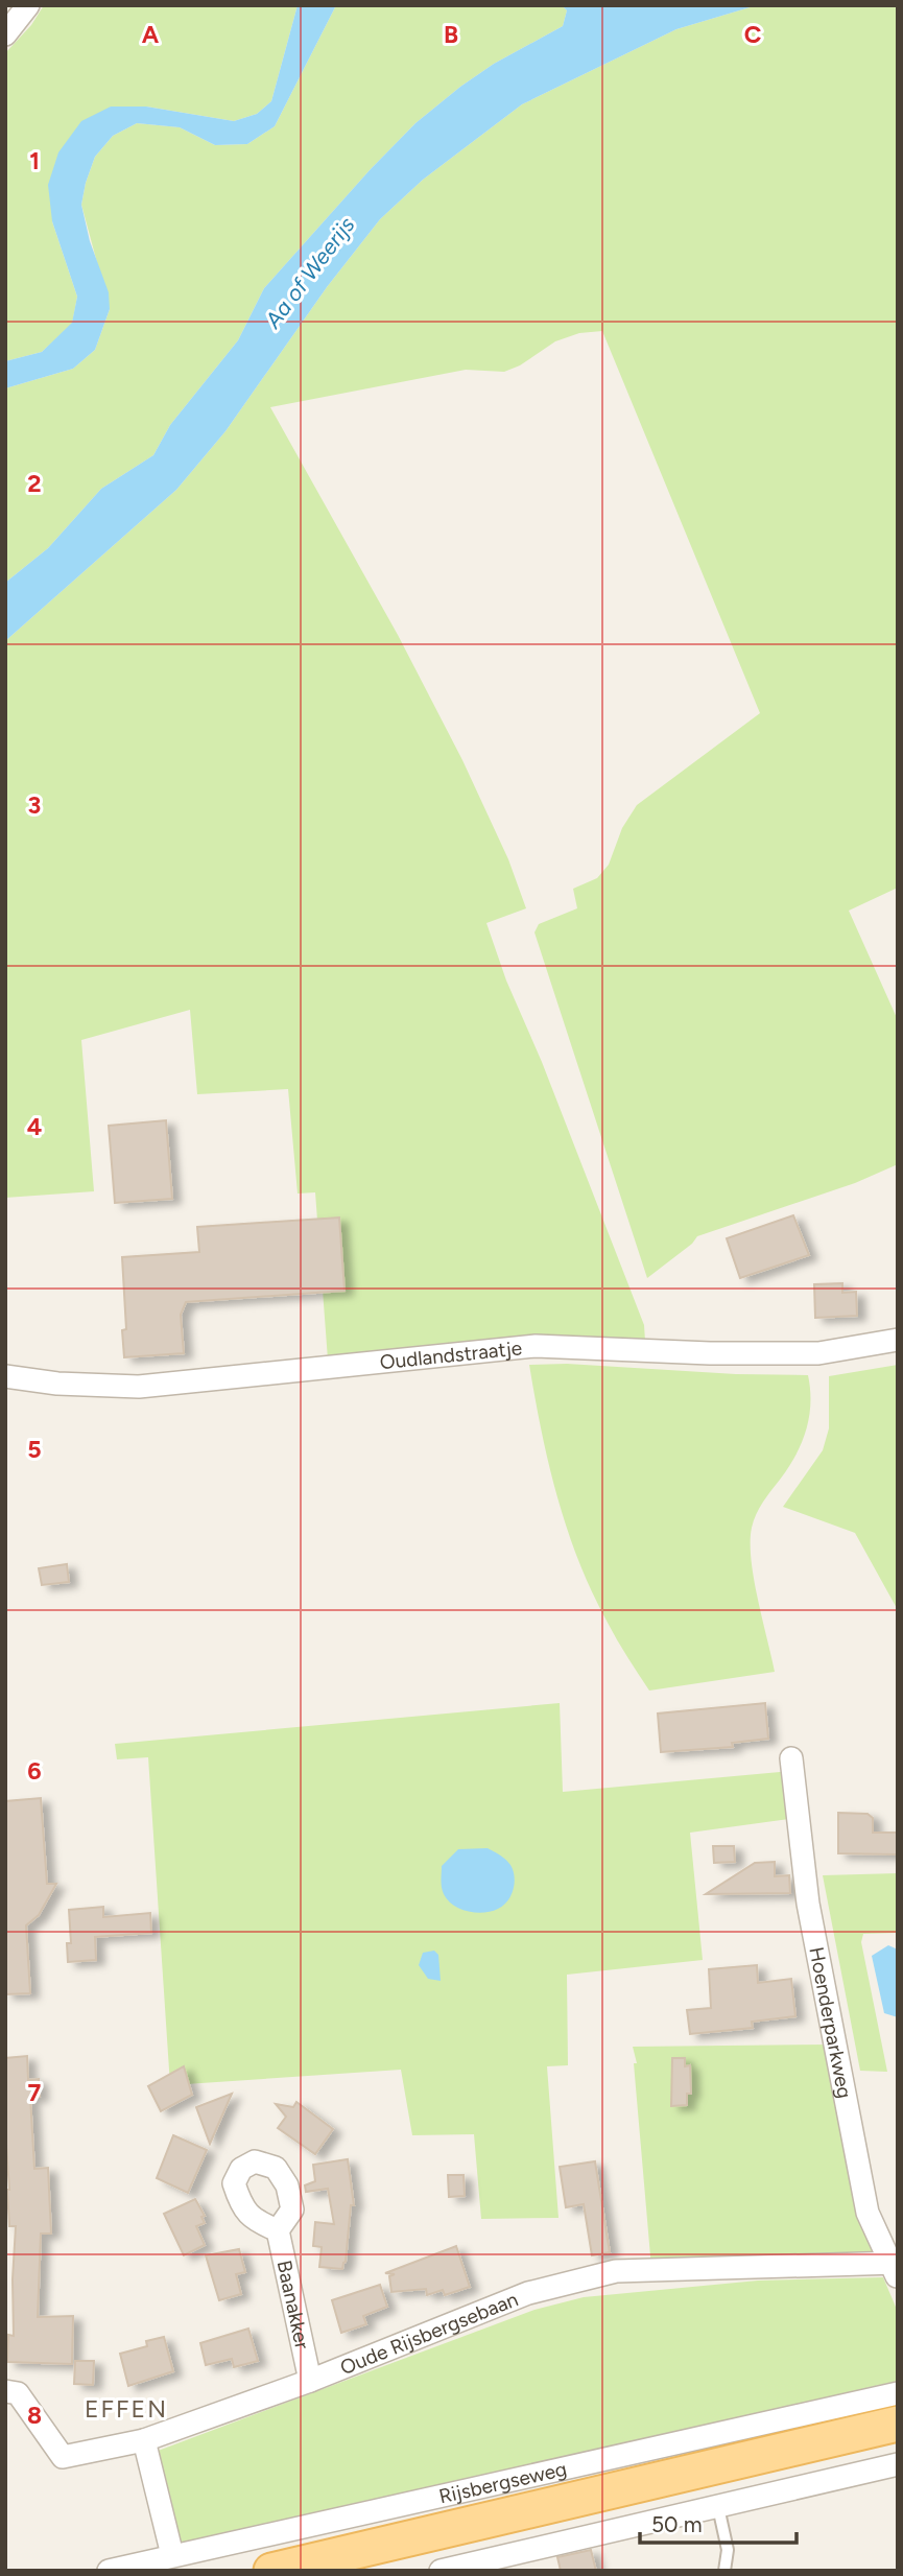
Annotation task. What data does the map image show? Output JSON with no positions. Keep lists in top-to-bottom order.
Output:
{
  "streets": {
    "main road": ["Rijsbergseweg"],
    "street": [
      "Oudlandstraatje",
      "Hoenderparkweg",
      "Baanakker",
      "Oude Rijsbergsebaan"
    ]
  },
  "crossings": [
    ["Hoenderparkweg", "Oude Rijsbergsebaan"],
    ["Baanakker", "Oude Rijsbergsebaan"]
  ],
  "districts": ["EFFEN"],
  "water": ["Aa of Weerijs"],
  "scale_bar": "50 m",
  "grid": {
    "columns": ["A", "B", "C"],
    "rows": [
      "1",
      "2",
      "3",
      "4",
      "5",
      "6",
      "7",
      "8"
    ]
  }
}
